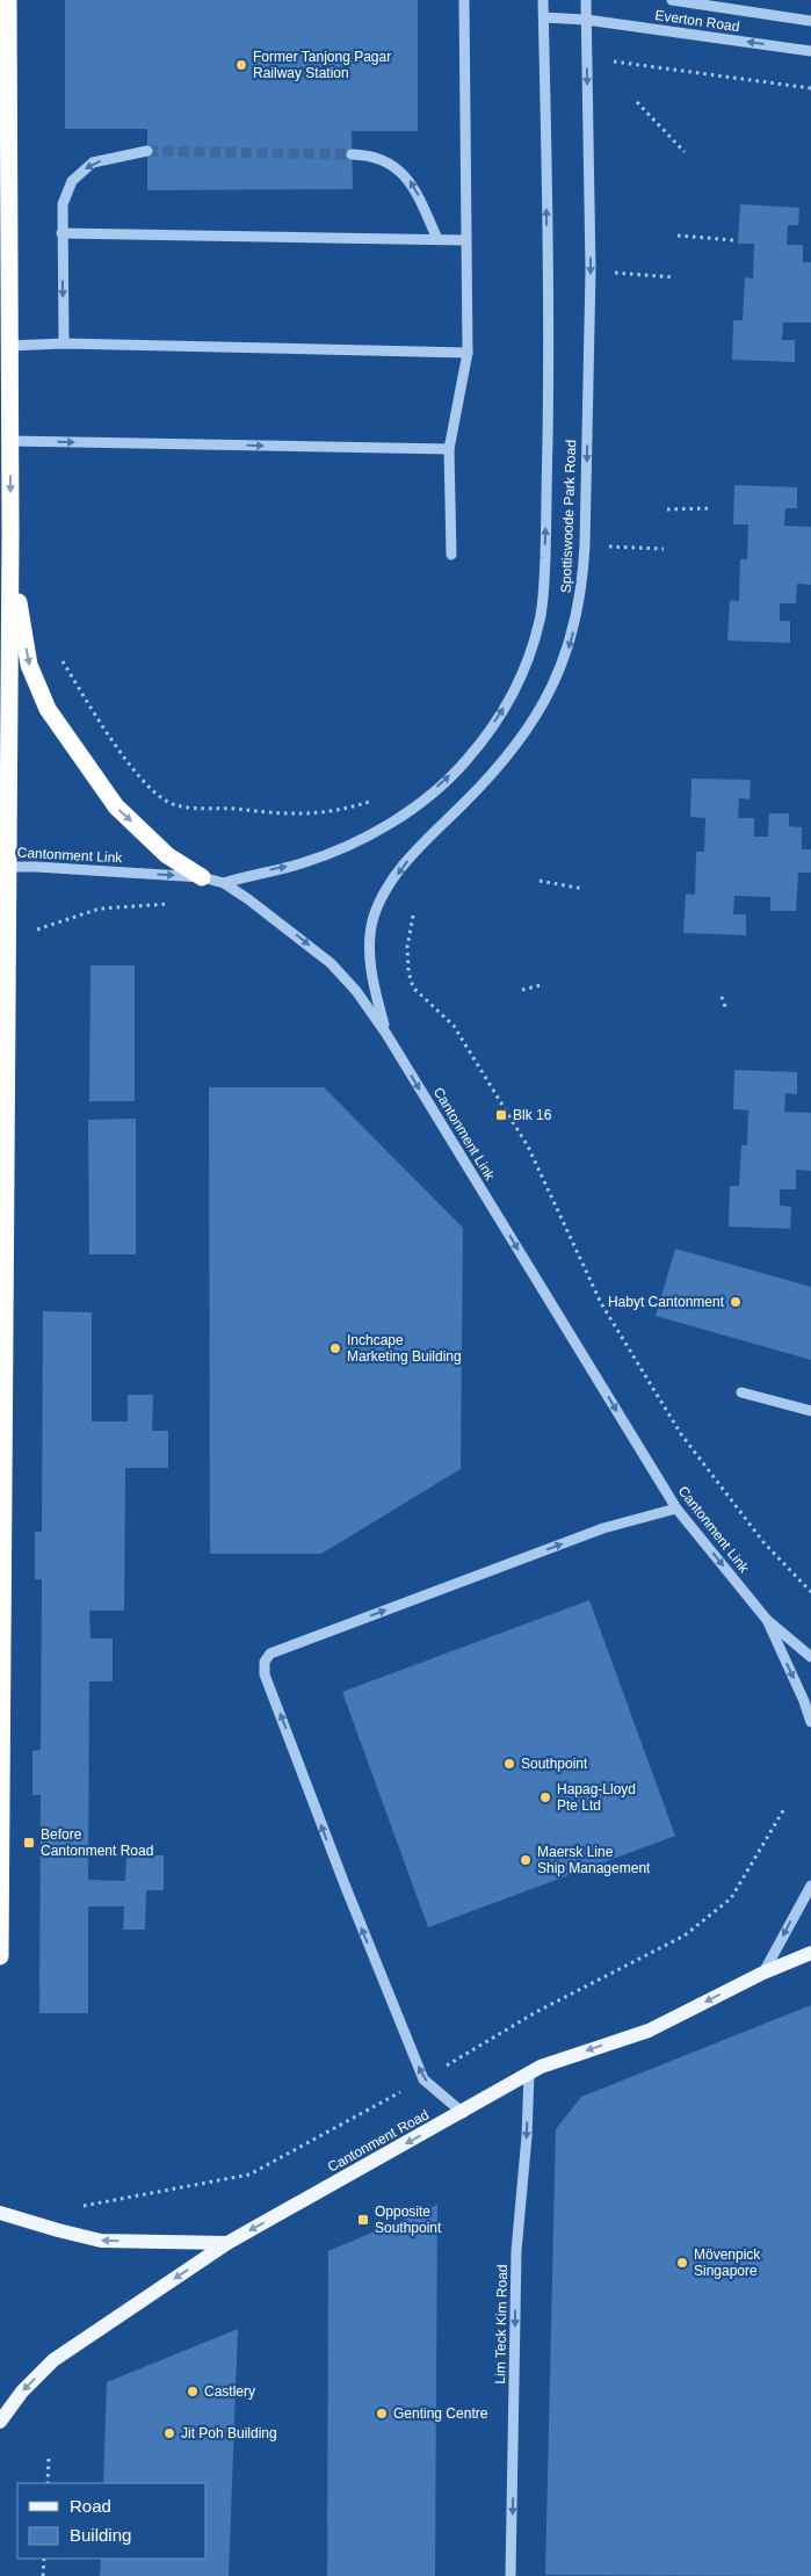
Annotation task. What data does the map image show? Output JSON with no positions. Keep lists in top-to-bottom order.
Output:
{
  "streets": {
    "main road": ["Cantonment Road"],
    "street": [
      "Everton Road",
      "Spottiswoode Park Road",
      "Cantonment Link",
      "Lim Teck Kim Road"
    ]
  },
  "crossings": [
    ["Everton Road", "Spottiswoode Park Road"],
    ["Spottiswoode Park Road", "Cantonment Link"],
    ["Cantonment Road", "Lim Teck Kim Road"]
  ],
  "one_way": ["Cantonment Link", "Cantonment Road", "Lim Teck Kim Road"],
  "places": {
    "other": [
      "Former Tanjong Pagar Railway Station",
      "Habyt Cantonment",
      "Inchcape Marketing Building",
      "Southpoint",
      "Hapag-Lloyd Pte Ltd",
      "Maersk Line Ship Management",
      "Mövenpick Singapore",
      "Castlery",
      "Genting Centre",
      "Jit Poh Building"
    ],
    "transit": ["Blk 16", "Before Cantonment Road", "Opposite Southpoint"]
  },
  "legend": ["Road", "Building"]
}
